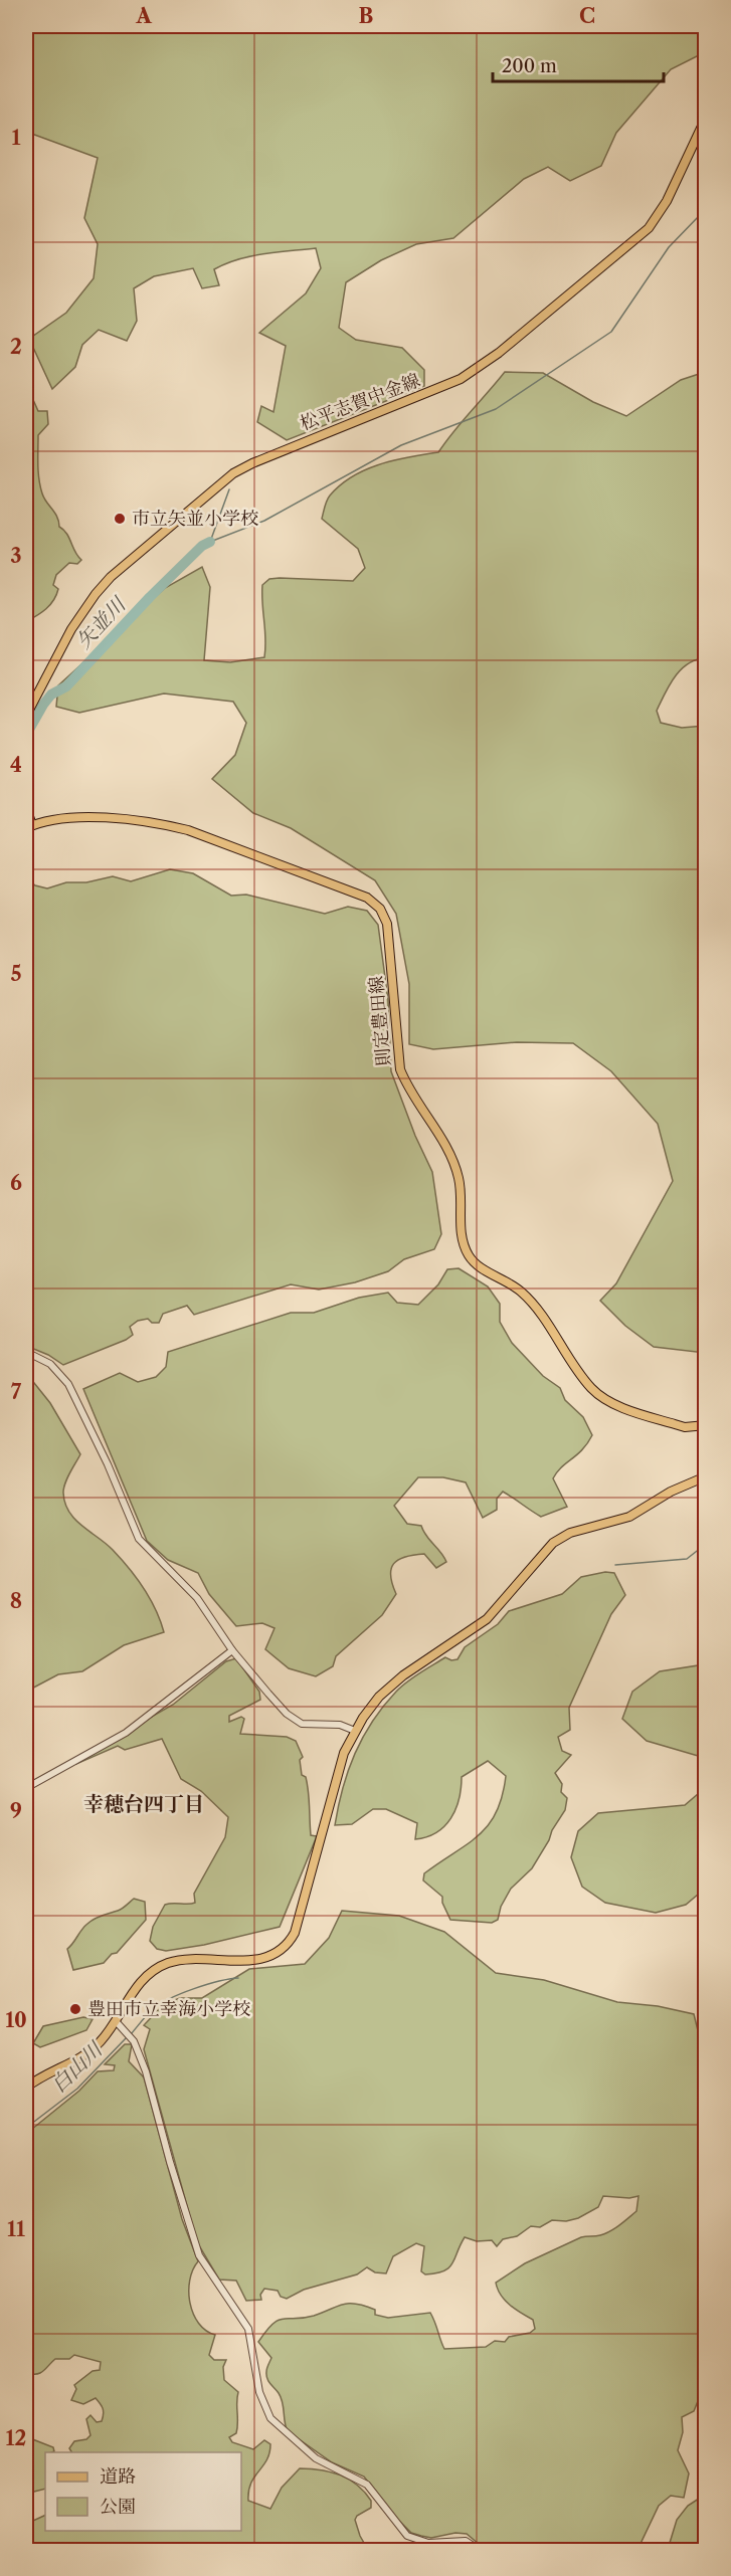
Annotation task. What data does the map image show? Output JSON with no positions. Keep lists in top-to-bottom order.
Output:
{
  "streets": {
    "main road": ["松平志賀中金線", "則定豊田線"]
  },
  "districts": ["幸穂台四丁目"],
  "water": ["矢並川", "白山川"],
  "places": ["市立矢並小学校", "豊田市立幸海小学校"],
  "legend": ["道路", "公園"],
  "scale_bar": "200 m",
  "grid": {
    "columns": ["A", "B", "C"],
    "rows": [
      "1",
      "2",
      "3",
      "4",
      "5",
      "6",
      "7",
      "8",
      "9",
      "10",
      "11",
      "12"
    ]
  }
}
